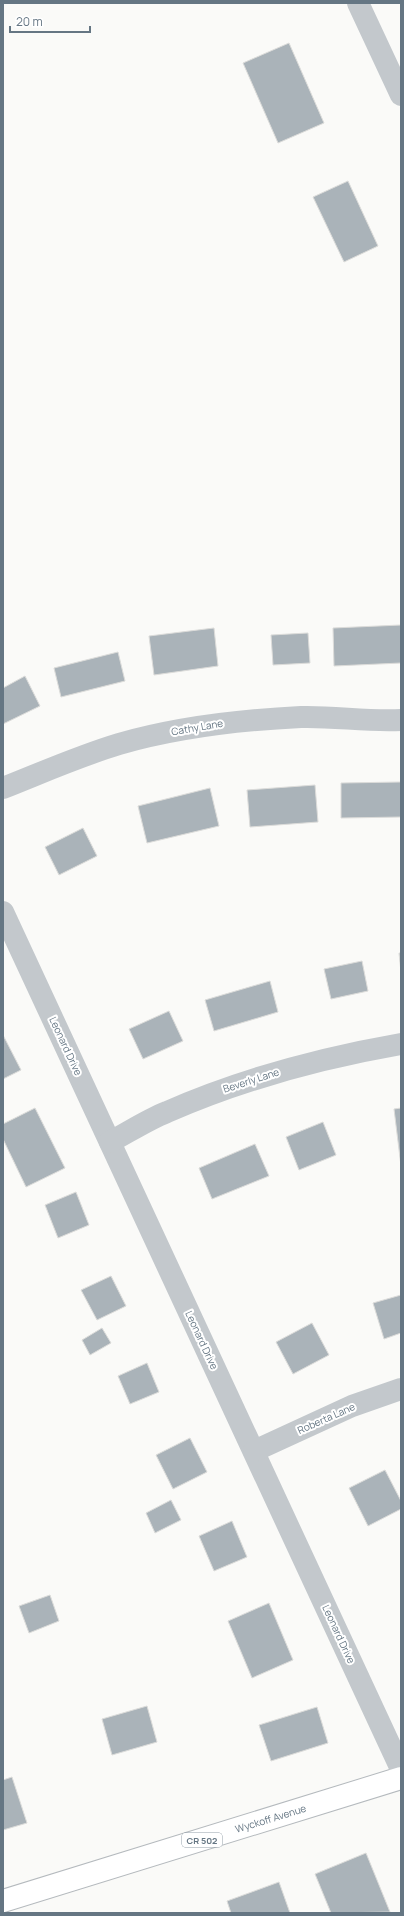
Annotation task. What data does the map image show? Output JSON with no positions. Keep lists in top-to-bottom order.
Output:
{
  "streets": {
    "main road": ["Wyckoff Avenue", "CR 502"],
    "street": [
      "Cathy Lane",
      "Leonard Drive",
      "Beverly Lane",
      "Roberta Lane"
    ]
  },
  "crossings": [
    ["Leonard Drive", "Beverly Lane"],
    ["Leonard Drive", "Roberta Lane"]
  ],
  "scale_bar": "20 m"
}
